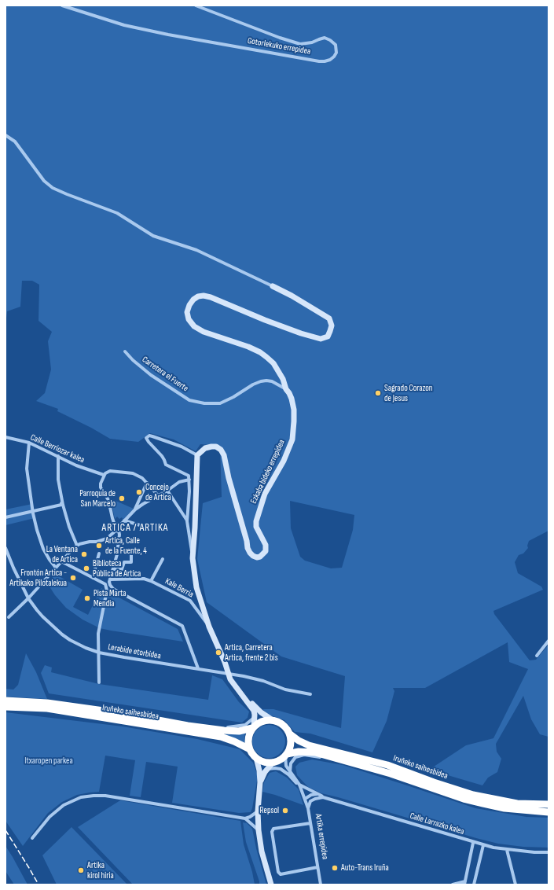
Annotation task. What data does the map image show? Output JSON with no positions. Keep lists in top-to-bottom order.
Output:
{
  "streets": {
    "highway": ["Iruñeko saihesbidea"],
    "street": [
      "Gotorlekuko errepidea",
      "Carretera el Fuerte",
      "Calle Berriozar kalea",
      "Ezkaba bideko errepidea",
      "Kale Berria",
      "Lerabide etorbidea",
      "Calle Larrazko kalea",
      "Artika errepidea"
    ]
  },
  "crossings": [
    ["Carretera el Fuerte", "Ezkaba bideko errepidea"],
    ["Iruñeko saihesbidea", "Artika errepidea"],
    ["Calle Larrazko kalea", "Artika errepidea"]
  ],
  "districts": ["ARTICA / ARTIKA"],
  "parks": ["Itxaropen parkea"],
  "places": [
    "Sagrado Corazon de Jesus",
    "Concejo de Artica",
    "Parroquia de San Marcelo",
    "Artica, Calle de la Fuente, 4",
    "La Ventana de Artica",
    "Biblioteca Pública de Artica",
    "Frontón Artica - Artikako Pilotalekua",
    "Pista Marta Mendia",
    "Artica, Carretera Artica, frente 2 bis",
    "Repsol",
    "Auto-Trans Iruña",
    "Artika kirol hiria"
  ]
}
